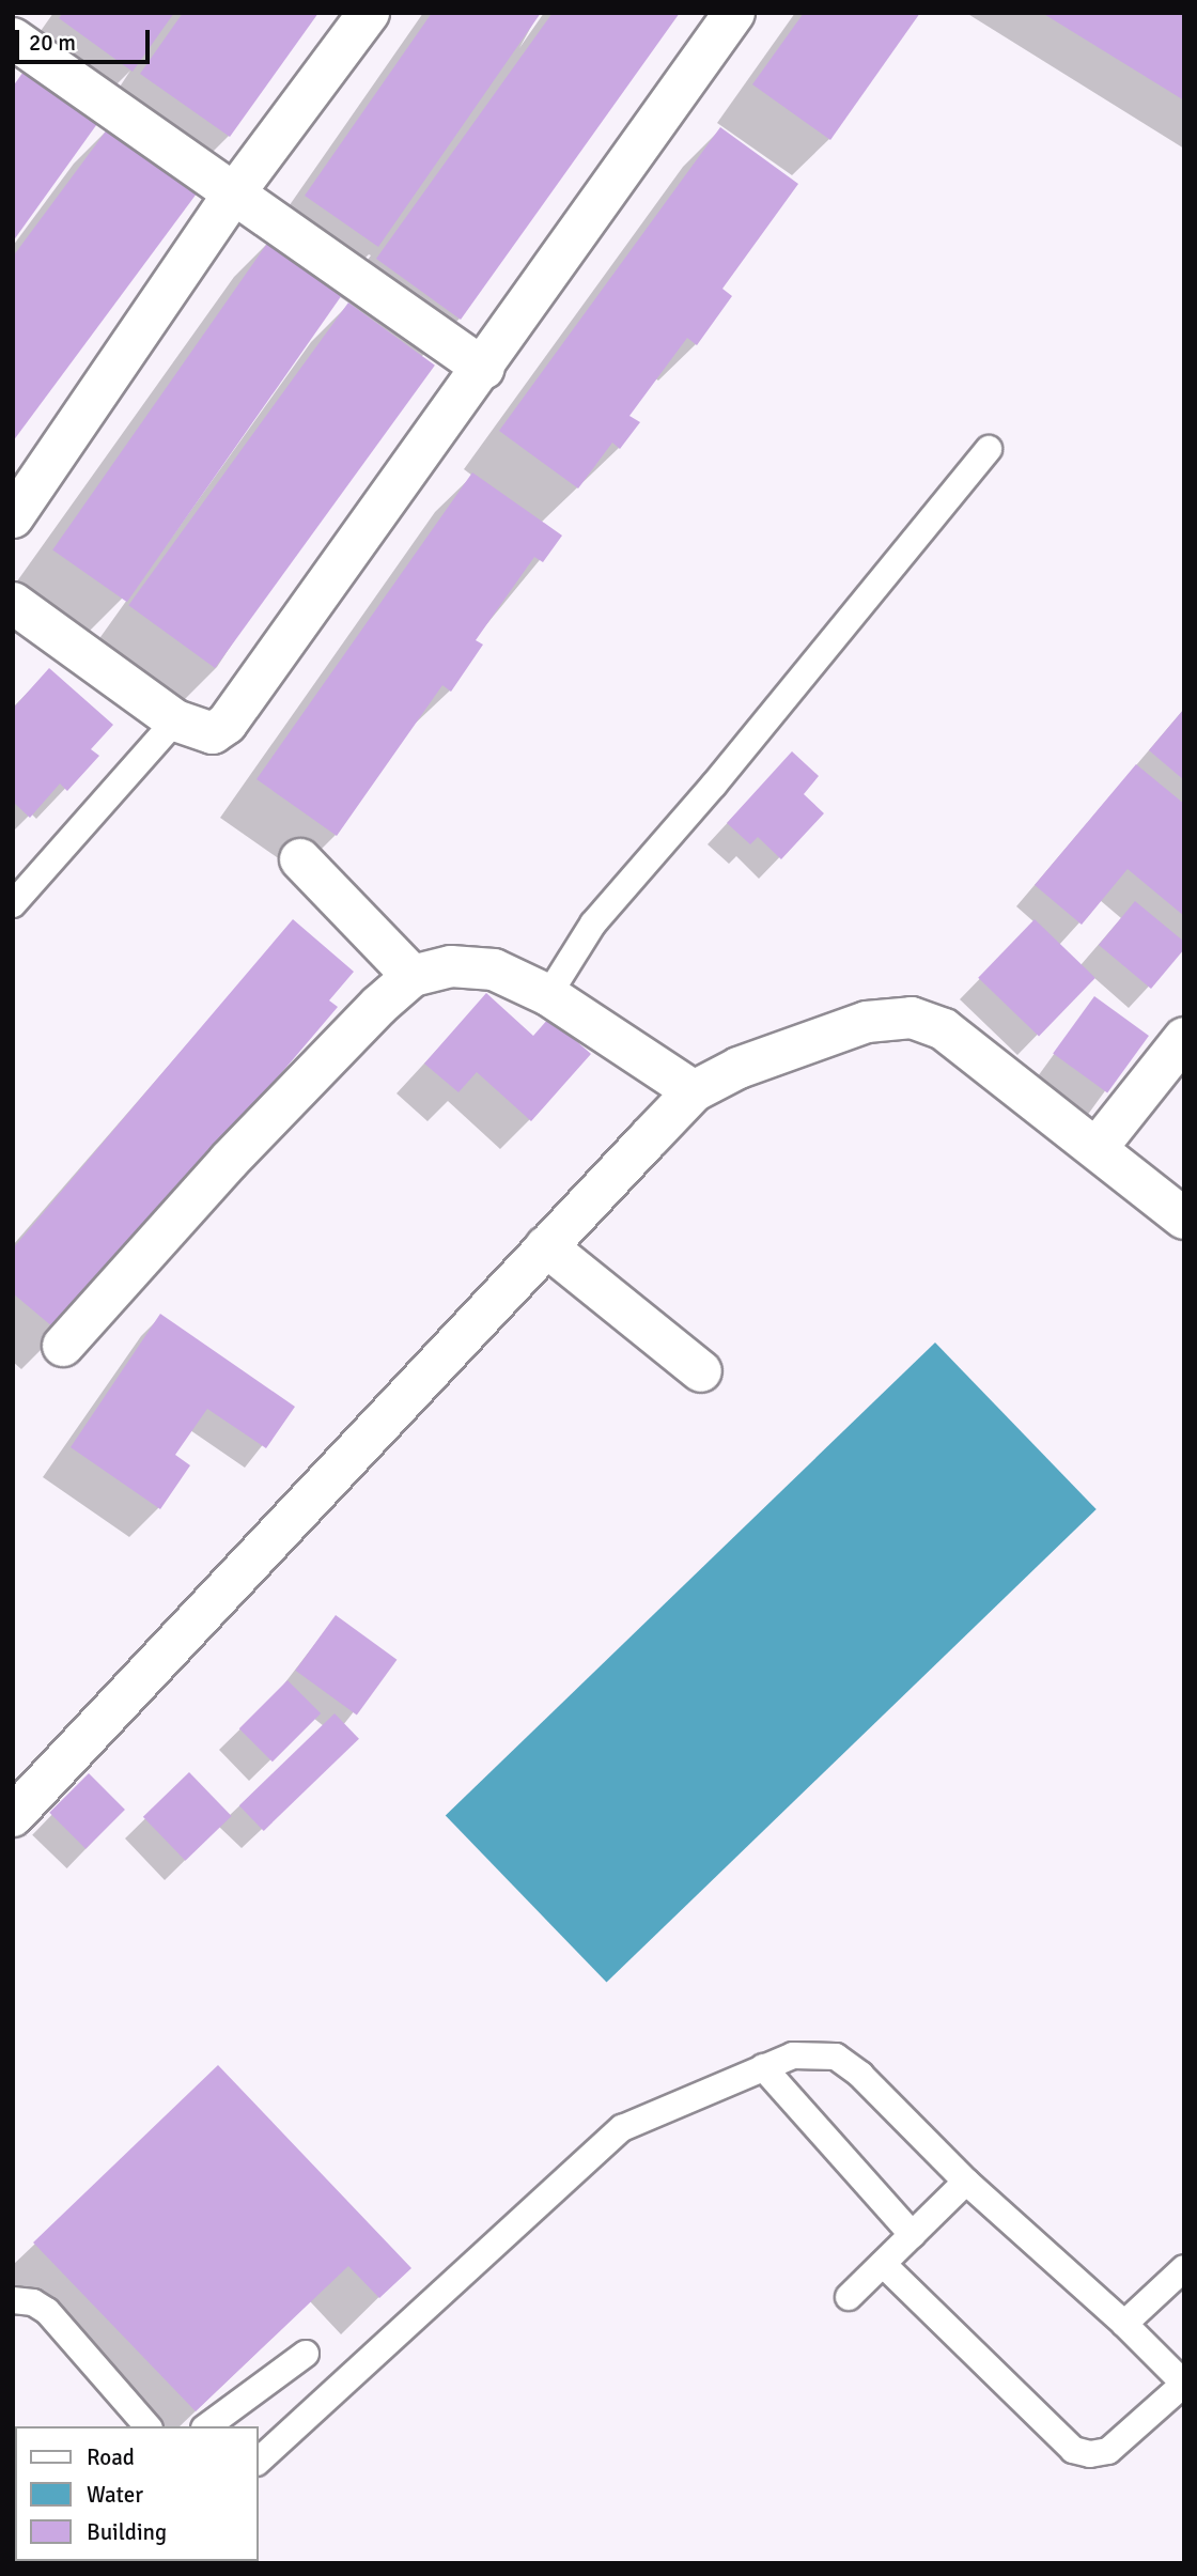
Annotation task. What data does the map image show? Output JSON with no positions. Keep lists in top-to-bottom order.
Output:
{
  "legend": ["Road", "Water", "Building"],
  "scale_bar": "20 m"
}
